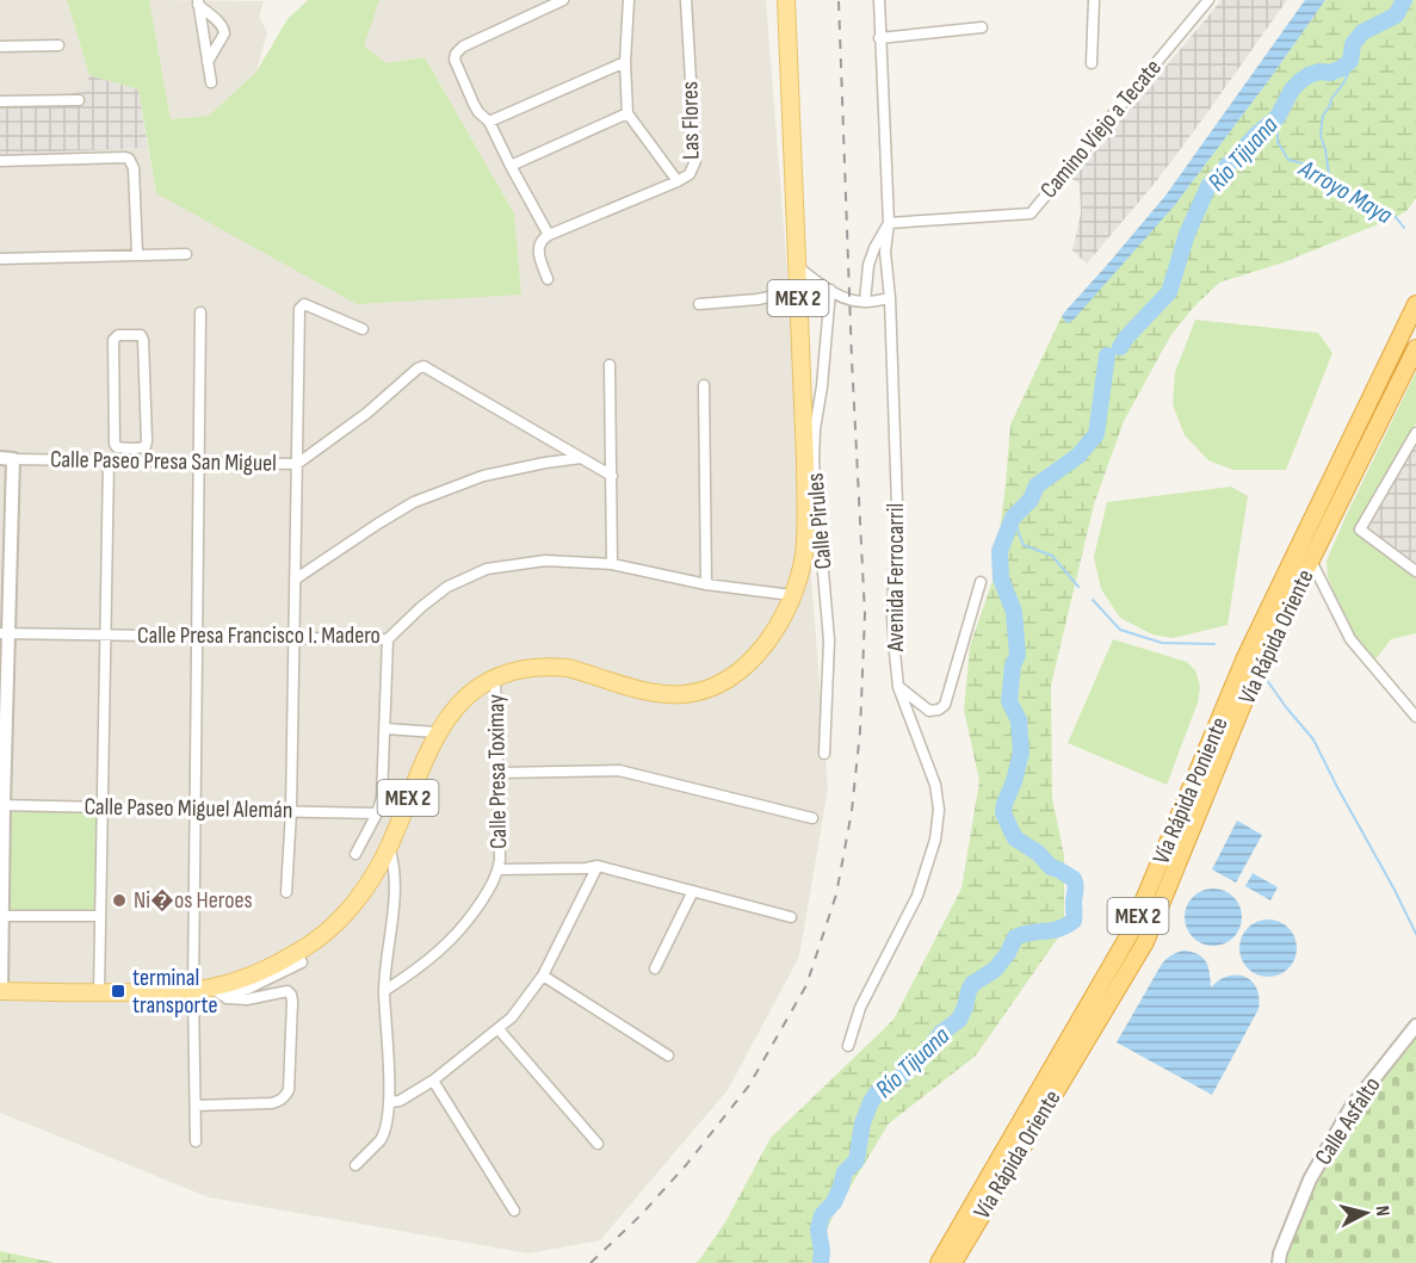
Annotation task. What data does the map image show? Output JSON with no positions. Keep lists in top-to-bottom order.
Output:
{
  "streets": {
    "highway": ["MEX 2", "Vía Rápida Oriente", "Vía Rápida Poniente"],
    "street": [
      "Las Flores",
      "Camino Viejo a Tecate",
      "Calle Paseo Presa San Miguel",
      "Calle Pirules",
      "Avenida Ferrocarril",
      "Calle Presa Francisco I. Madero",
      "Calle Presa Toximay",
      "Calle Paseo Miguel Alemán",
      "Calle Asfalto"
    ]
  },
  "crossings": [
    ["Camino Viejo a Tecate", "Avenida Ferrocarril"],
    ["MEX 2", "Calle Pirules"],
    ["MEX 2", "Calle Presa Francisco I. Madero"],
    ["MEX 2", "Calle Presa Toximay"]
  ],
  "water": ["Río Tijuana", "Arroyo Maya"],
  "places": {
    "other": ["Ni�os Heroes"],
    "transit": ["terminal transporte"]
  },
  "north": "right"
}
